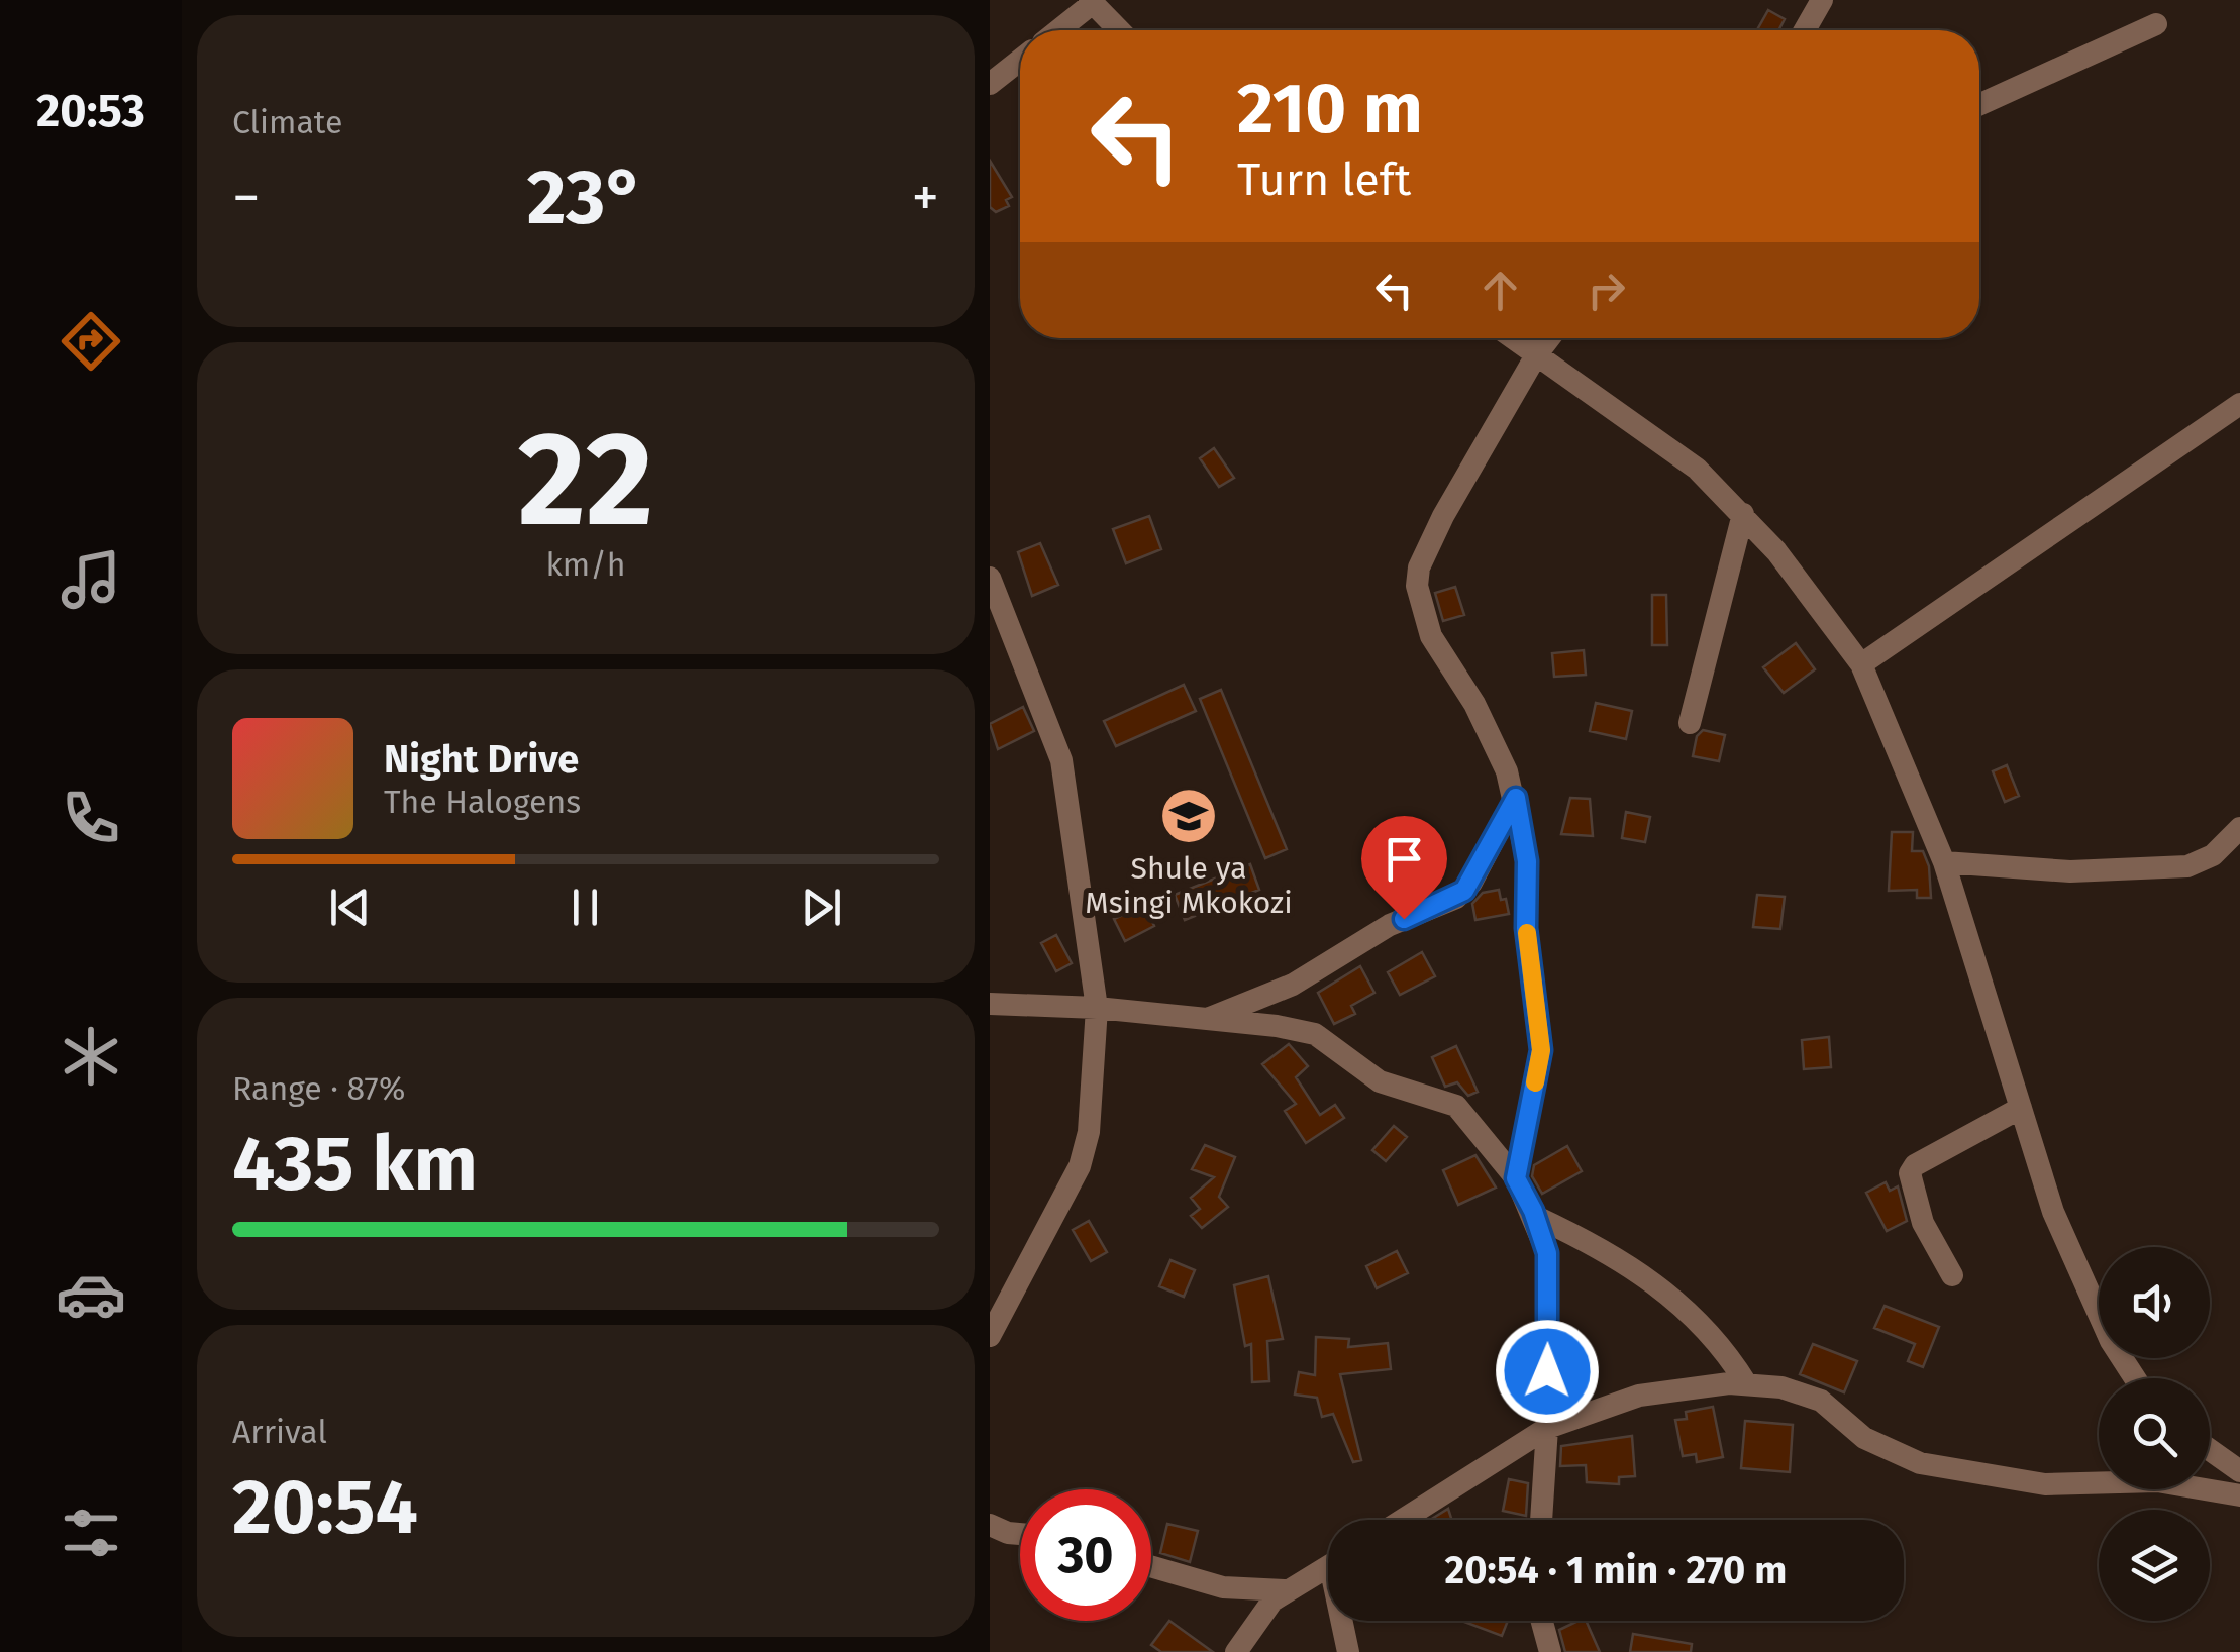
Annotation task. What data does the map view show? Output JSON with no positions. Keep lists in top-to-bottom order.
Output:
{
  "places": {
    "school or university": ["Shule ya Msingi Mkokozi"]
  },
  "page": {
    "tabs": "20:53",
    "tile": [
      "Climate",
      ["22", "km/h"],
      ["Range · 87%", "435 km"],
      ["Arrival", "20:54"]
    ],
    "turn": ["210 m", "Turn left"],
    "heat": ["−", "23°", "+"],
    "song": ["Night Drive", "The Halogens"],
    "limit": "30",
    "trip": "20:54 · 1 min · 270 m"
  }
}
